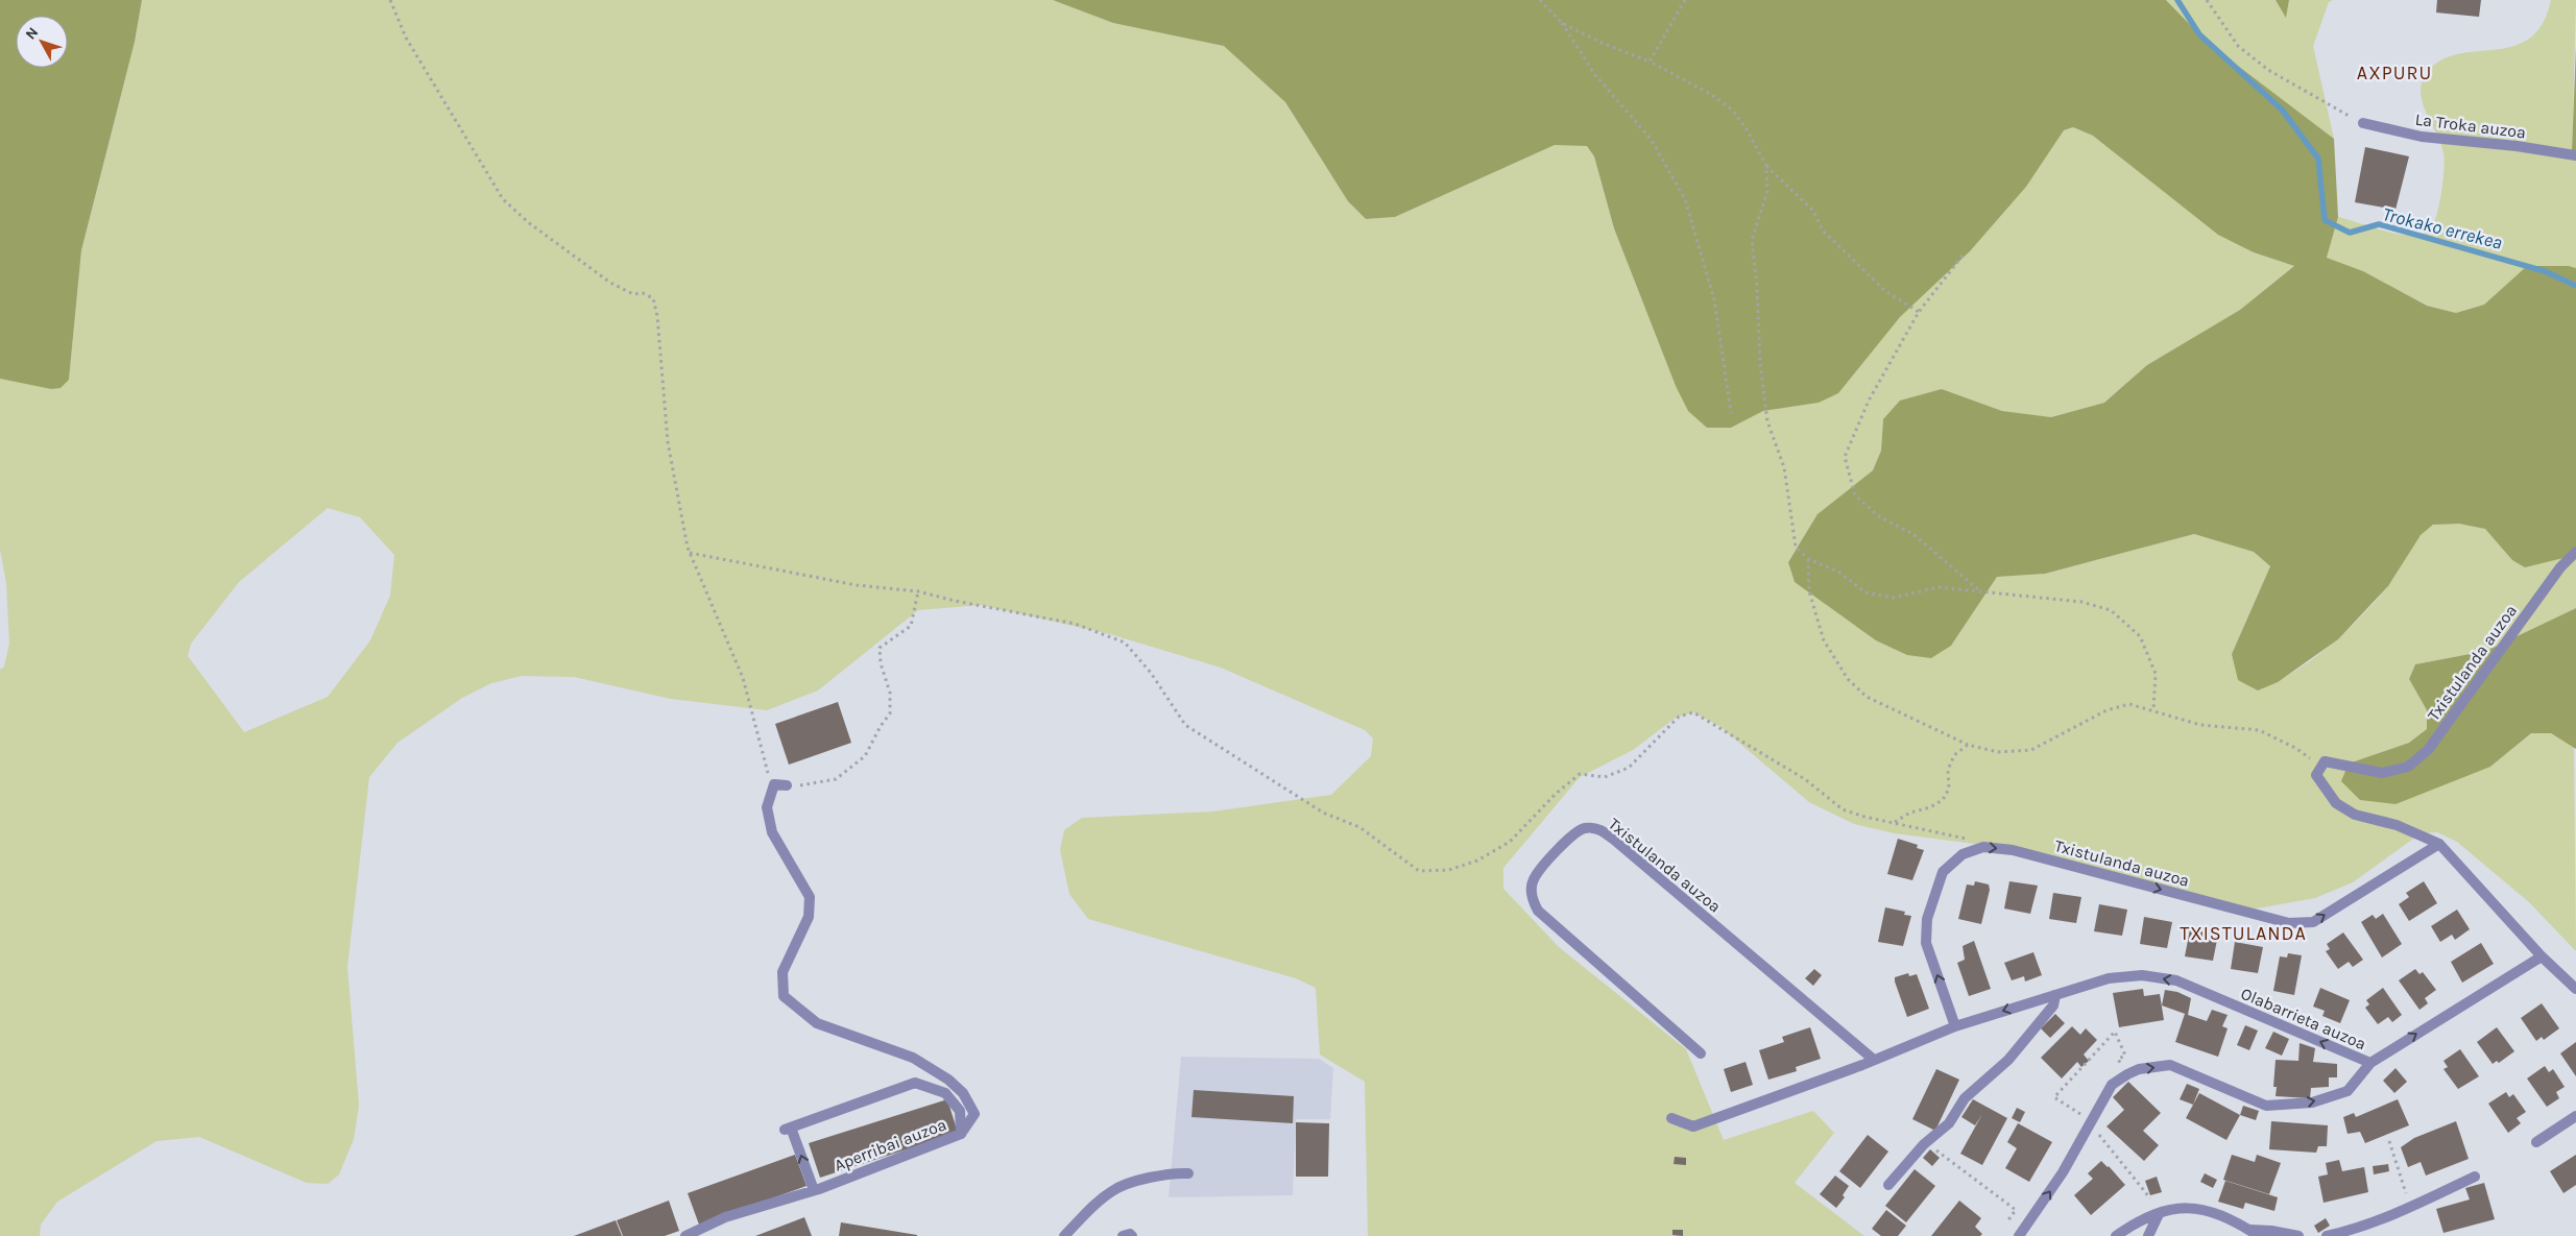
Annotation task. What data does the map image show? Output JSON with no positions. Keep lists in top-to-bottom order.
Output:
{
  "streets": {
    "street": [
      "La Troka auzoa",
      "Txistulanda auzoa",
      "Olabarrieta auzoa",
      "Aperribai auzoa"
    ]
  },
  "districts": ["AXPURU", "TXISTULANDA"],
  "water": ["Trokako errekea"],
  "north": "top left"
}
